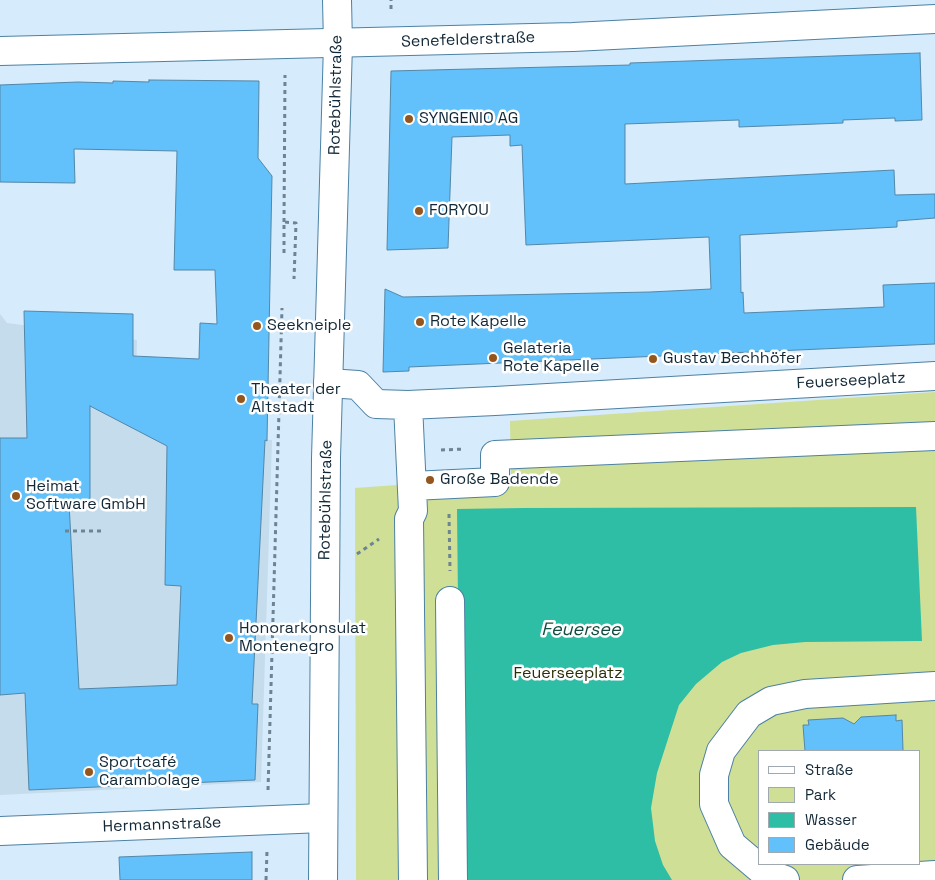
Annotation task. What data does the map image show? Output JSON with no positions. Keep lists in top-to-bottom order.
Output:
{
  "streets": {
    "street": [
      "Senefelderstraße",
      "Rotebühlstraße",
      "Feuerseeplatz",
      "Hermannstraße"
    ]
  },
  "crossings": [
    ["Senefelderstraße", "Rotebühlstraße"],
    ["Rotebühlstraße", "Feuerseeplatz"],
    ["Rotebühlstraße", "Hermannstraße"]
  ],
  "water": ["Feuersee"],
  "parks": ["Feuerseeplatz"],
  "places": [
    "SYNGENIO AG",
    "FORYOU",
    "Rote Kapelle",
    "Seekneiple",
    "Gelateria Rote Kapelle",
    "Gustav Bechhöfer",
    "Theater der Altstadt",
    "Große Badende",
    "Heimat Software GmbH",
    "Honorarkonsulat Montenegro",
    "Sportcafé Carambolage"
  ],
  "legend": [
    "Straße",
    "Park",
    "Wasser",
    "Gebäude"
  ]
}
